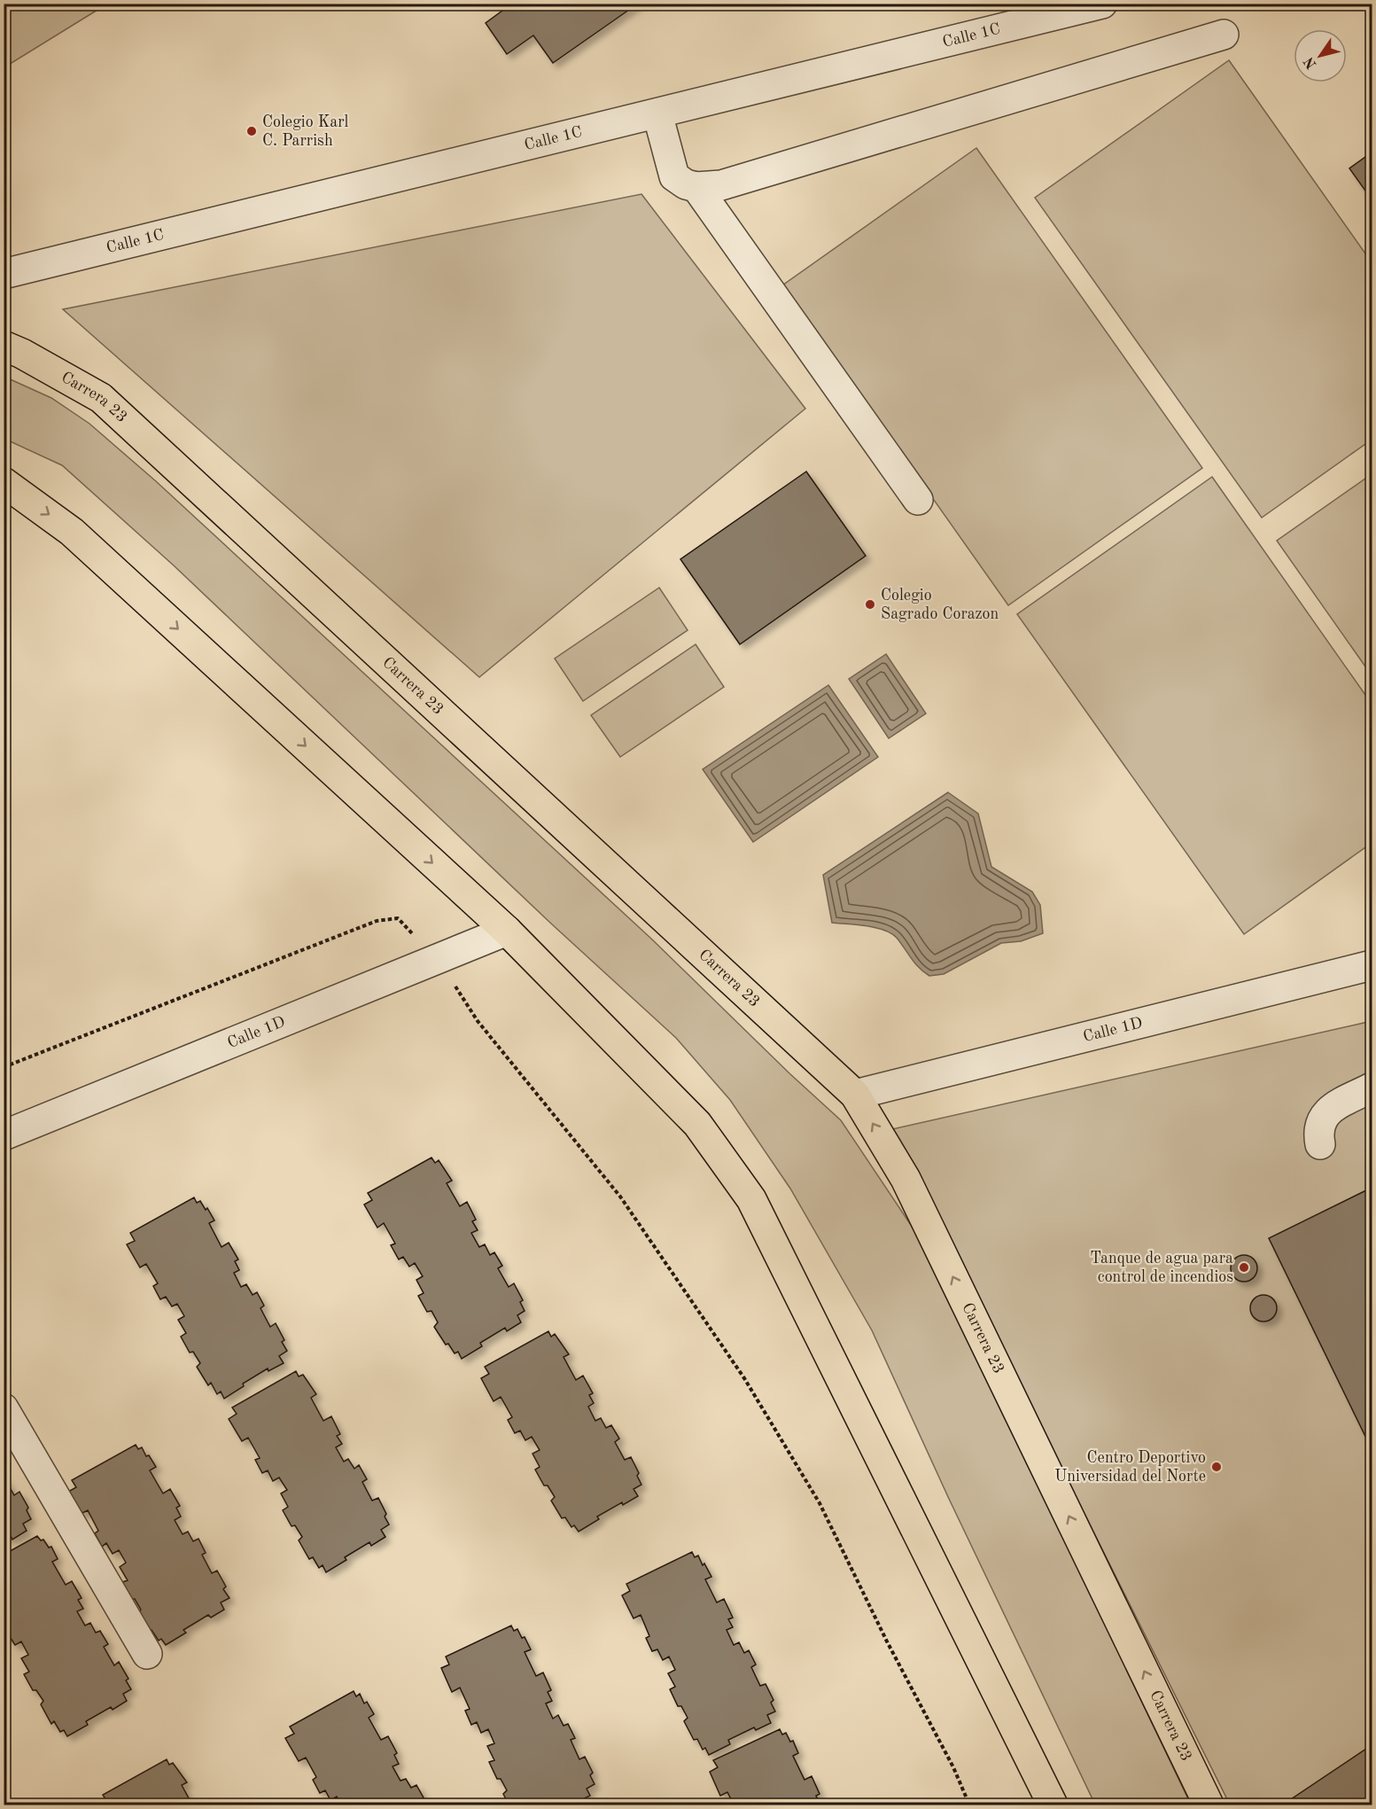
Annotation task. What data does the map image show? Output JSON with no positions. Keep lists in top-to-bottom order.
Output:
{
  "streets": {
    "main road": ["Carrera 23"],
    "street": ["Calle 1C", "Calle 1D"]
  },
  "crossings": [
    ["Carrera 23", "Calle 1D"]
  ],
  "places": [
    "Colegio Karl C. Parrish",
    "Colegio Sagrado Corazon",
    "Tanque de agua para control de incendios",
    "Centro Deportivo Universidad del Norte"
  ],
  "north": "bottom left"
}
